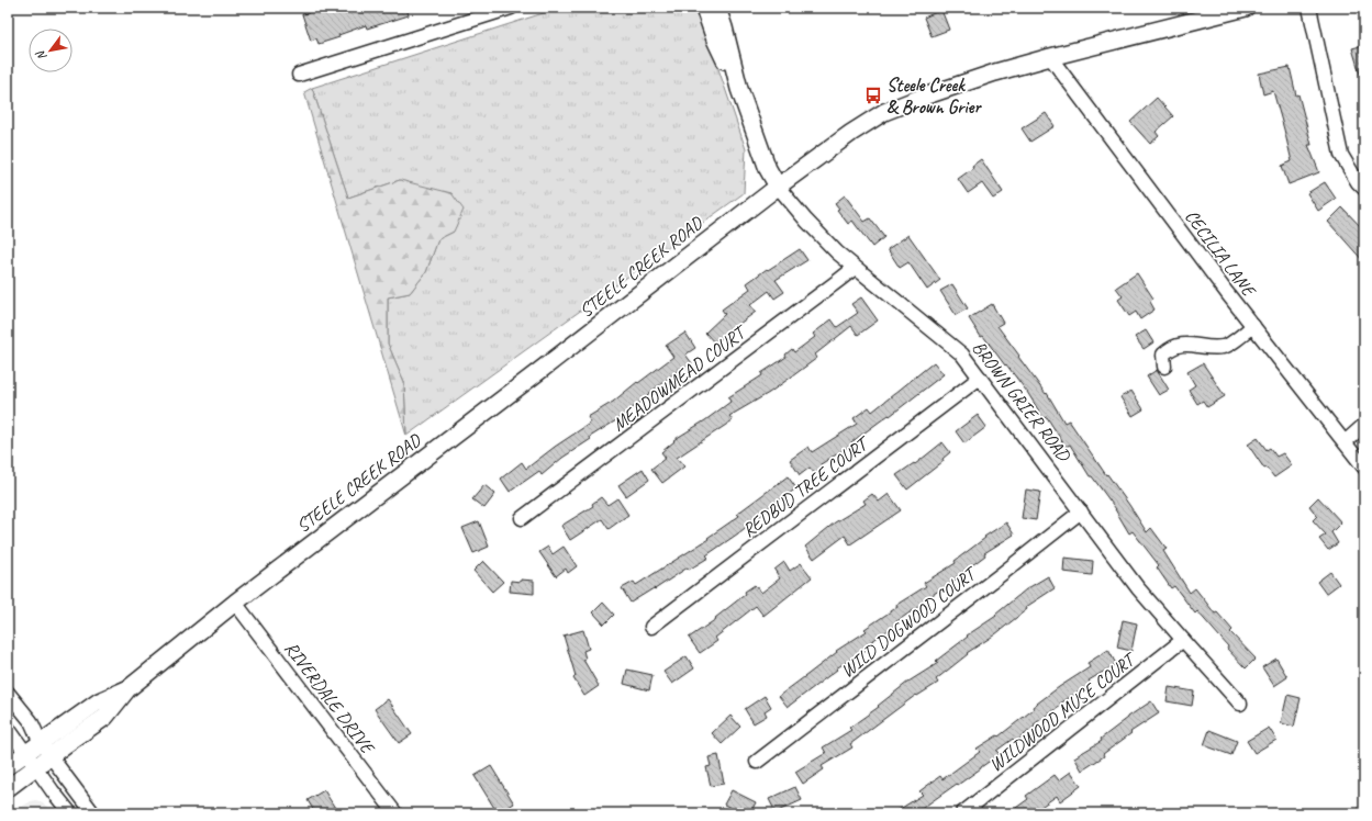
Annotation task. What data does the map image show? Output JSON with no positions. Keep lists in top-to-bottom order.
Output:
{
  "streets": {
    "main road": ["STEELE CREEK ROAD", "BROWN GRIER ROAD"],
    "street": [
      "CECILIA LANE",
      "MEADOWMEAD COURT",
      "REDBUD TREE COURT",
      "WILD DOGWOOD COURT",
      "RIVERDALE DRIVE",
      "WILDWOOD MUSE COURT"
    ]
  },
  "crossings": [
    ["CECILIA LANE", "STEELE CREEK ROAD"],
    ["STEELE CREEK ROAD", "BROWN GRIER ROAD"],
    ["STEELE CREEK ROAD", "RIVERDALE DRIVE"],
    ["MEADOWMEAD COURT", "BROWN GRIER ROAD"],
    ["BROWN GRIER ROAD", "REDBUD TREE COURT"],
    ["BROWN GRIER ROAD", "WILD DOGWOOD COURT"],
    ["BROWN GRIER ROAD", "WILDWOOD MUSE COURT"]
  ],
  "places": {
    "bus stop": ["Steele Creek & Brown Grier"]
  },
  "north": "bottom left"
}
